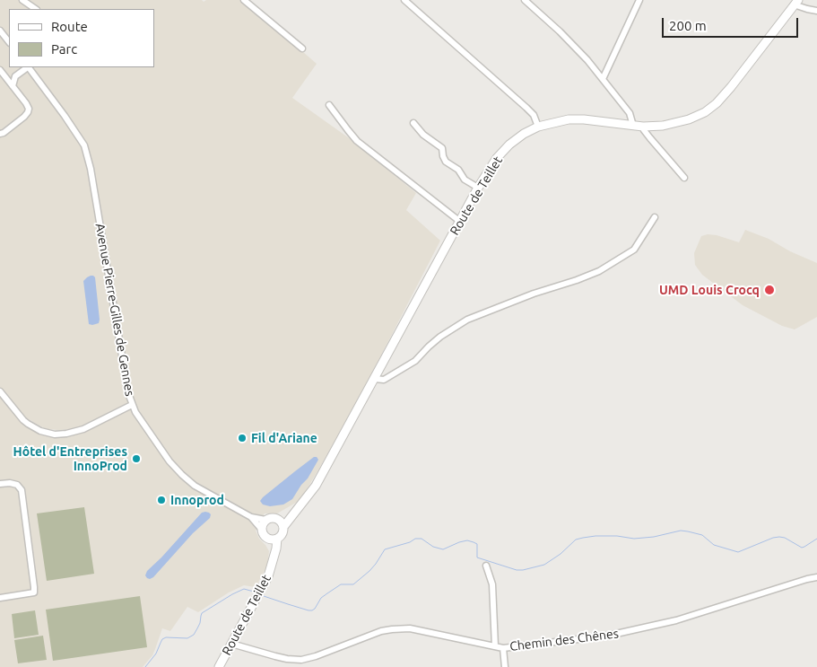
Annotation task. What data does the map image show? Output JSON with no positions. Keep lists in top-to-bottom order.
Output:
{
  "streets": {
    "main road": ["Route de Teillet"],
    "street": ["Avenue Pierre-Gilles de Gennes", "Chemin des Chênes"]
  },
  "crossings": [
    ["Route de Teillet", "Avenue Pierre-Gilles de Gennes"],
    ["Route de Teillet", "Chemin des Chênes"]
  ],
  "places": [
    "UMD Louis Crocq",
    "Fil d'Ariane",
    "Hôtel d'Entreprises InnoProd",
    "Innoprod"
  ],
  "legend": ["Route", "Parc"],
  "scale_bar": "200 m"
}
